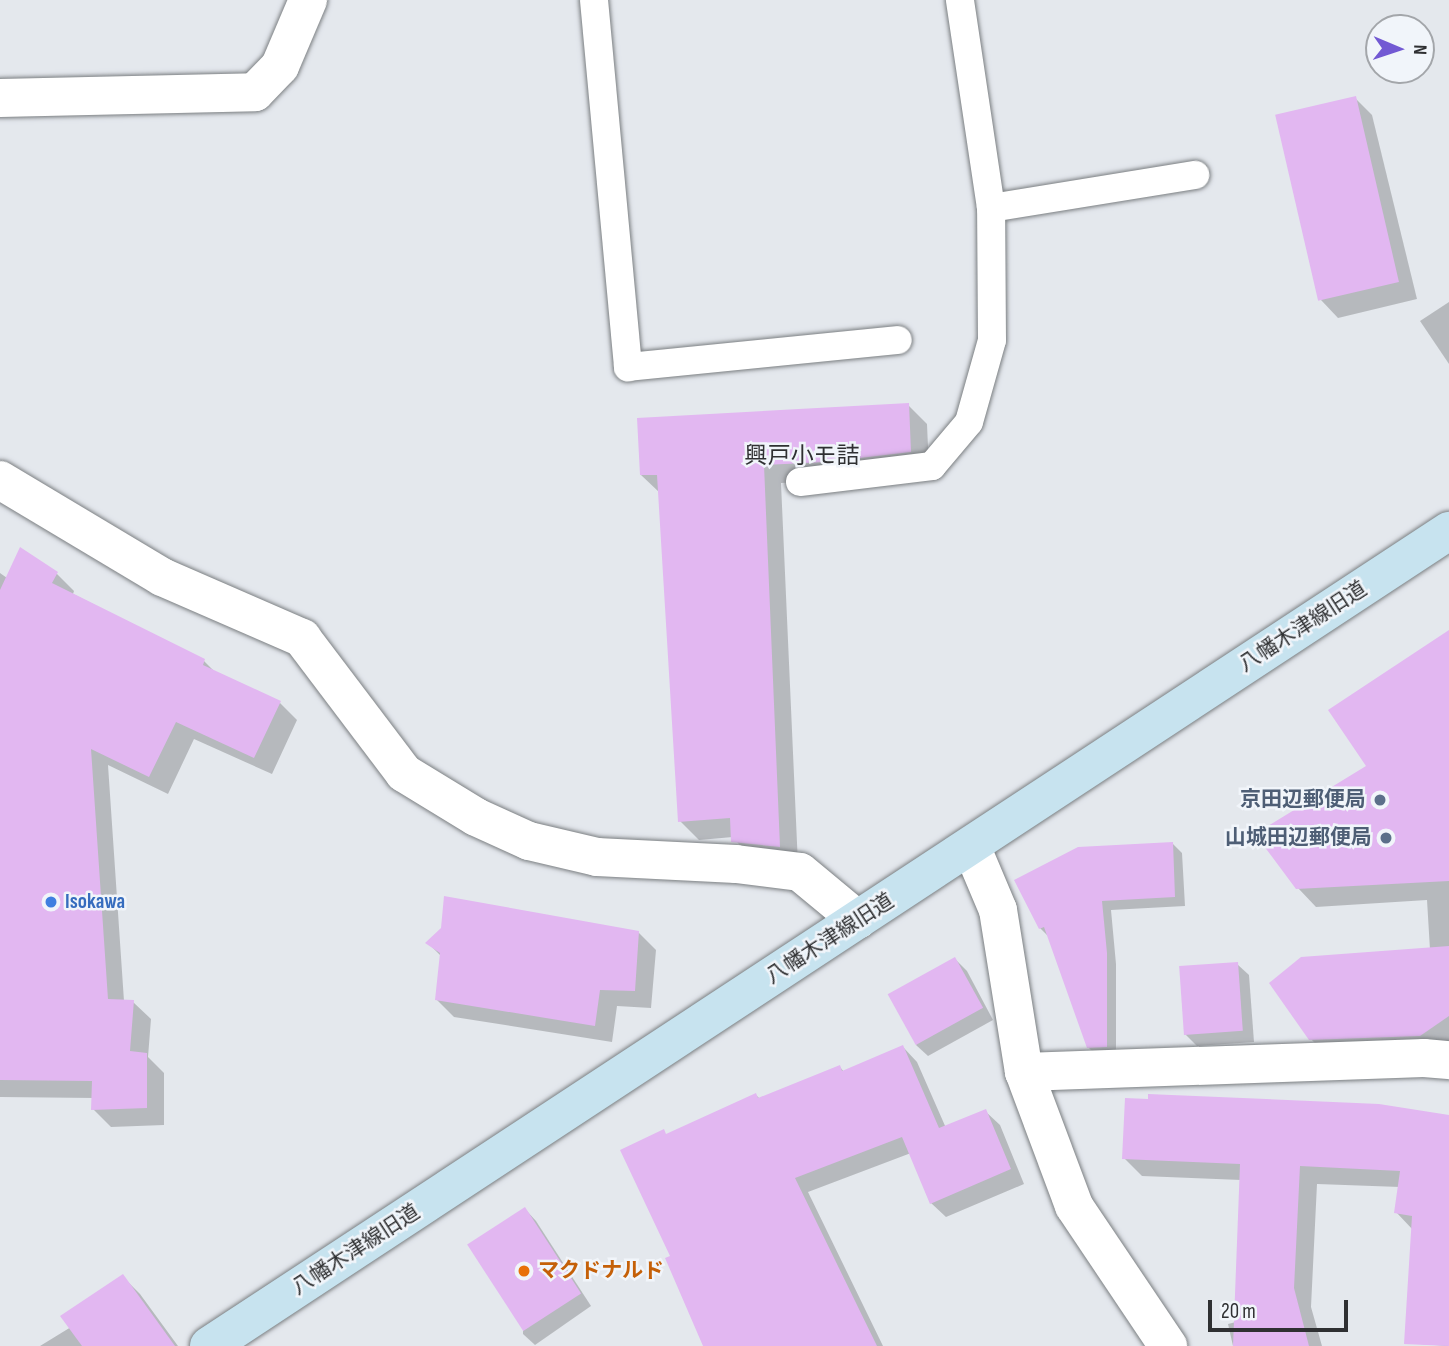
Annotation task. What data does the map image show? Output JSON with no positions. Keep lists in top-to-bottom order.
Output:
{
  "streets": {
    "street": ["八幡木津線旧道"]
  },
  "districts": ["興戸小モ詰"],
  "places": [
    "京田辺郵便局",
    "山城田辺郵便局",
    "Isokawa",
    "マクドナルド"
  ],
  "scale_bar": "20 m",
  "north": "right"
}
